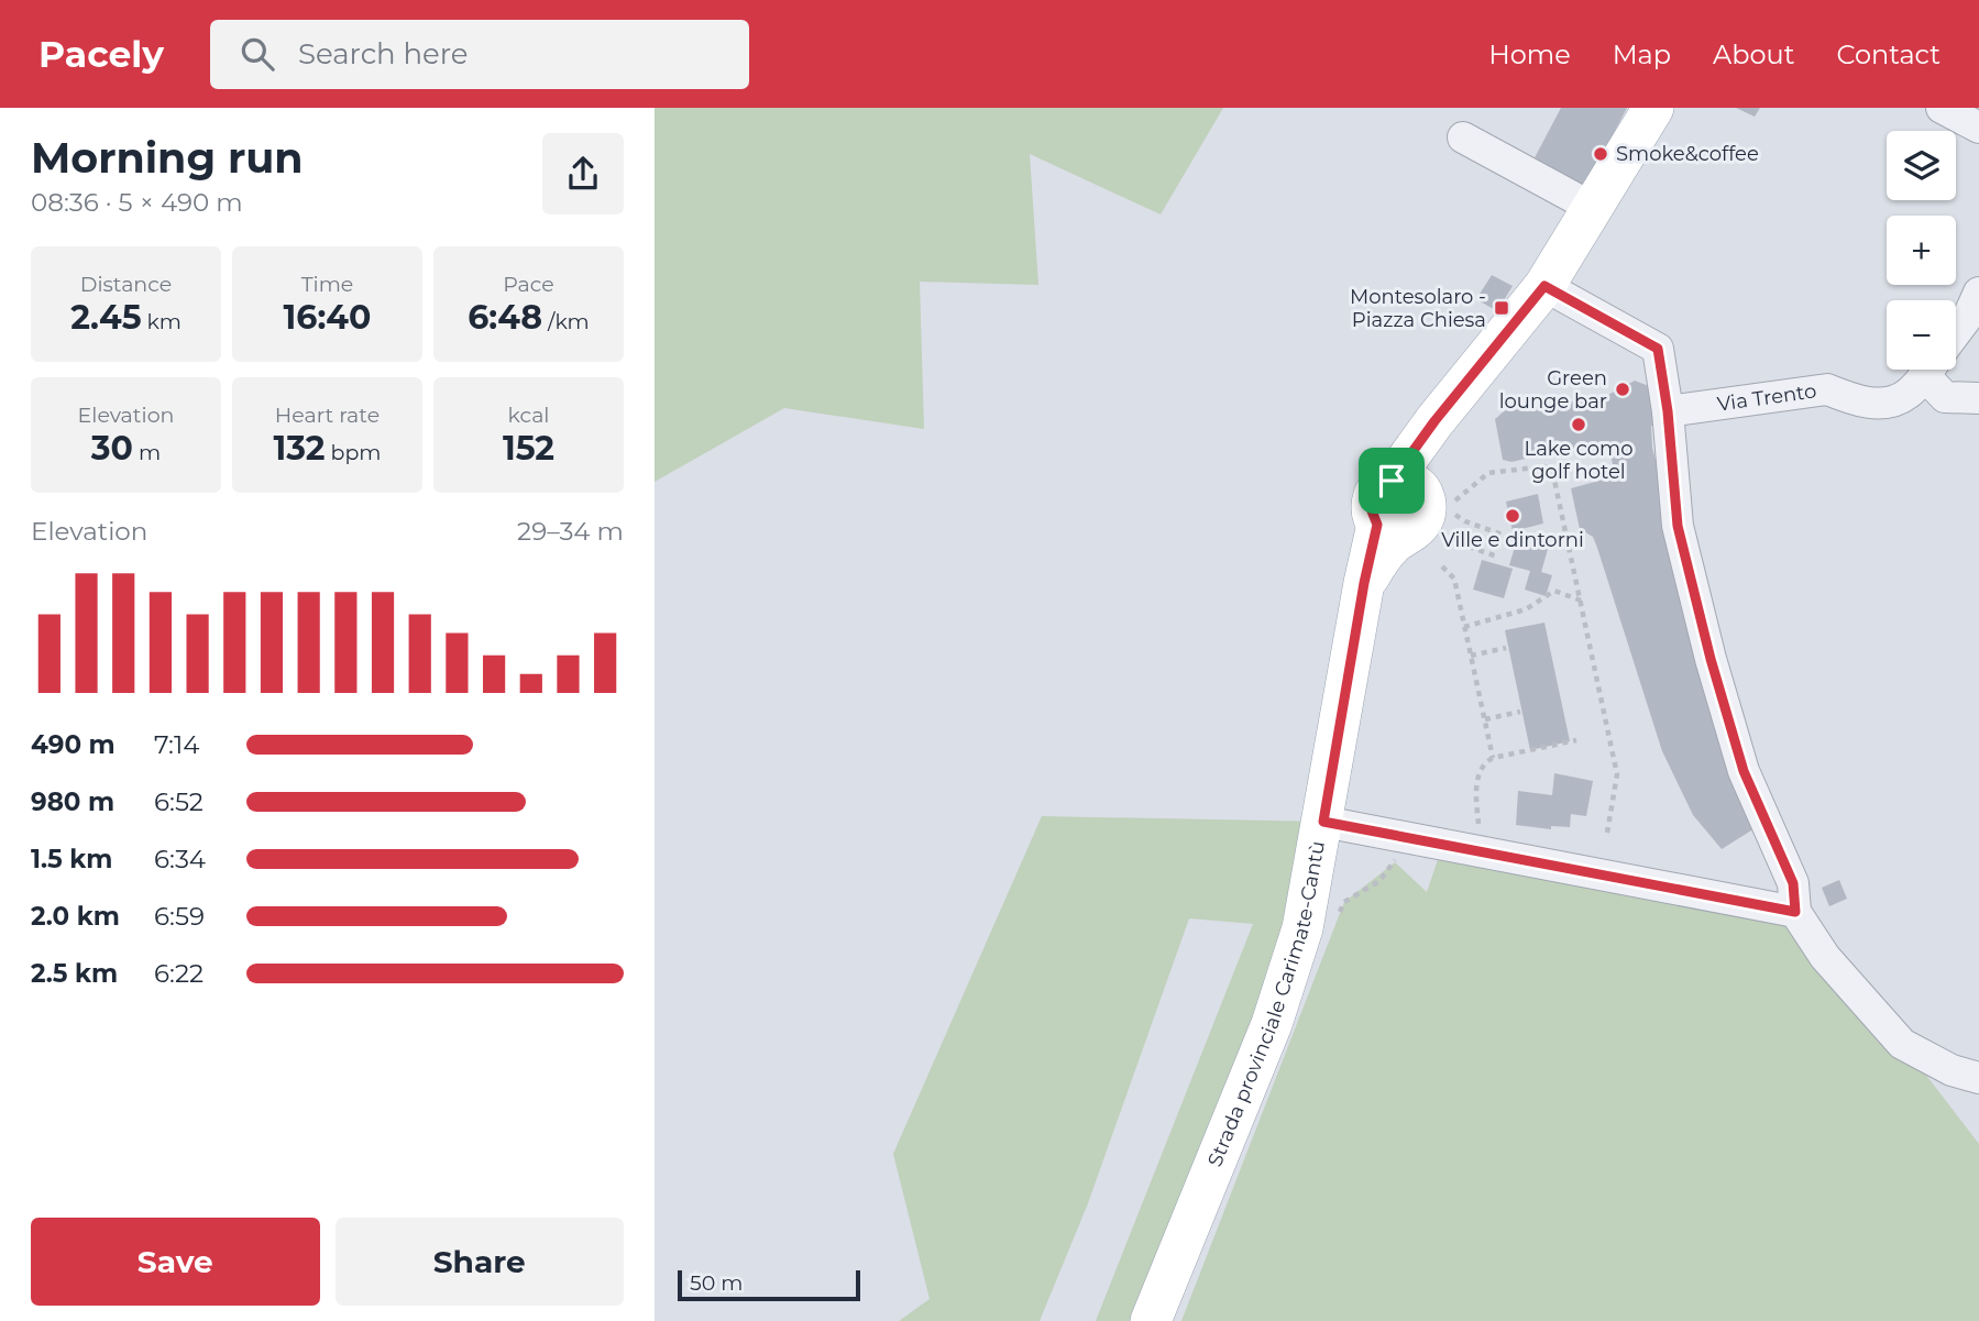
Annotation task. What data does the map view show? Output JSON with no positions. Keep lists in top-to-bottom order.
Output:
{
  "streets": {
    "main road": ["Strada provinciale Carimate-Cantù"],
    "street": ["Via Trento"]
  },
  "places": {
    "other": [
      "Smoke&coffee",
      "Green lounge bar",
      "Lake como golf hotel",
      "Ville e dintorni"
    ],
    "transit": ["Montesolaro - Piazza Chiesa"]
  },
  "scale_bar": "50 m",
  "page": {
    "header": "Pacely",
    "search": "Search here",
    "nav": [
      "Home",
      "Map",
      "About",
      "Contact"
    ],
    "heading": ["Morning run", "08:36 · 5 × 490 m"],
    "map_buttons": ["+", "−"],
    "stats": [
      ["Distance", "2.45 km"],
      ["Time", "16:40"],
      ["Pace", "6:48 /km"],
      ["Elevation", "30 m"],
      ["Heart rate", "132 bpm"],
      ["kcal", "152"]
    ],
    "chart": ["Elevation", "29–34 m"],
    "list": [
      {
        "name": "490 m",
        "note": "7:14"
      },
      {
        "name": "980 m",
        "note": "6:52"
      },
      {
        "name": "1.5 km",
        "note": "6:34"
      },
      {
        "name": "2.0 km",
        "note": "6:59"
      },
      {
        "name": "2.5 km",
        "note": "6:22"
      }
    ],
    "buttons": ["Save", "Share"],
    "scale": "50 m"
  }
}
